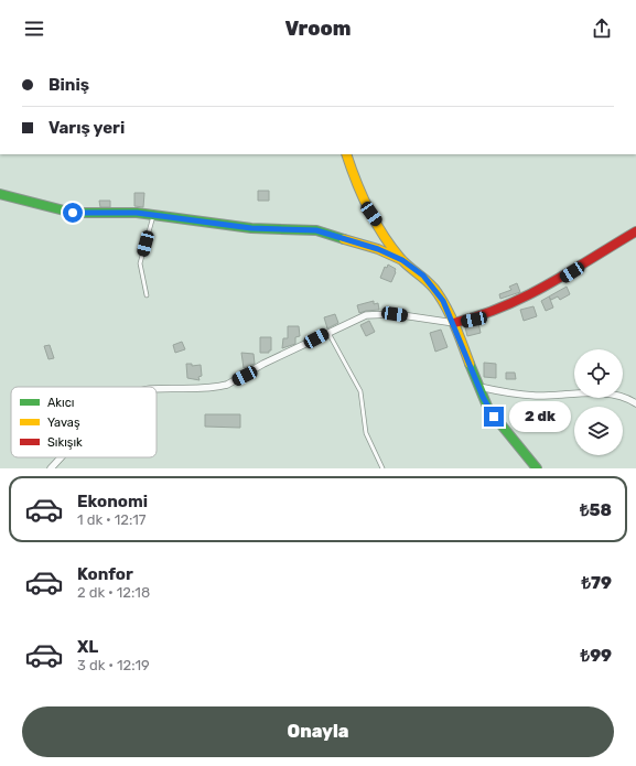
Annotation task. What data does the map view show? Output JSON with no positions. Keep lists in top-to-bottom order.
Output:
{
  "legend": ["Akıcı", "Yavaş", "Sıkışık"],
  "page": {
    "header": "Vroom",
    "banner": ["Biniş", "Varış yeri"],
    "bubble": "2 dk",
    "list": [
      {
        "name": "Ekonomi",
        "note": "1 dk · 12:17",
        "value": "₺58"
      },
      {
        "name": "Konfor",
        "note": "2 dk · 12:18",
        "value": "₺79"
      },
      {
        "name": "XL",
        "note": "3 dk · 12:19",
        "value": "₺99"
      }
    ],
    "buttons": "Onayla"
  }
}
